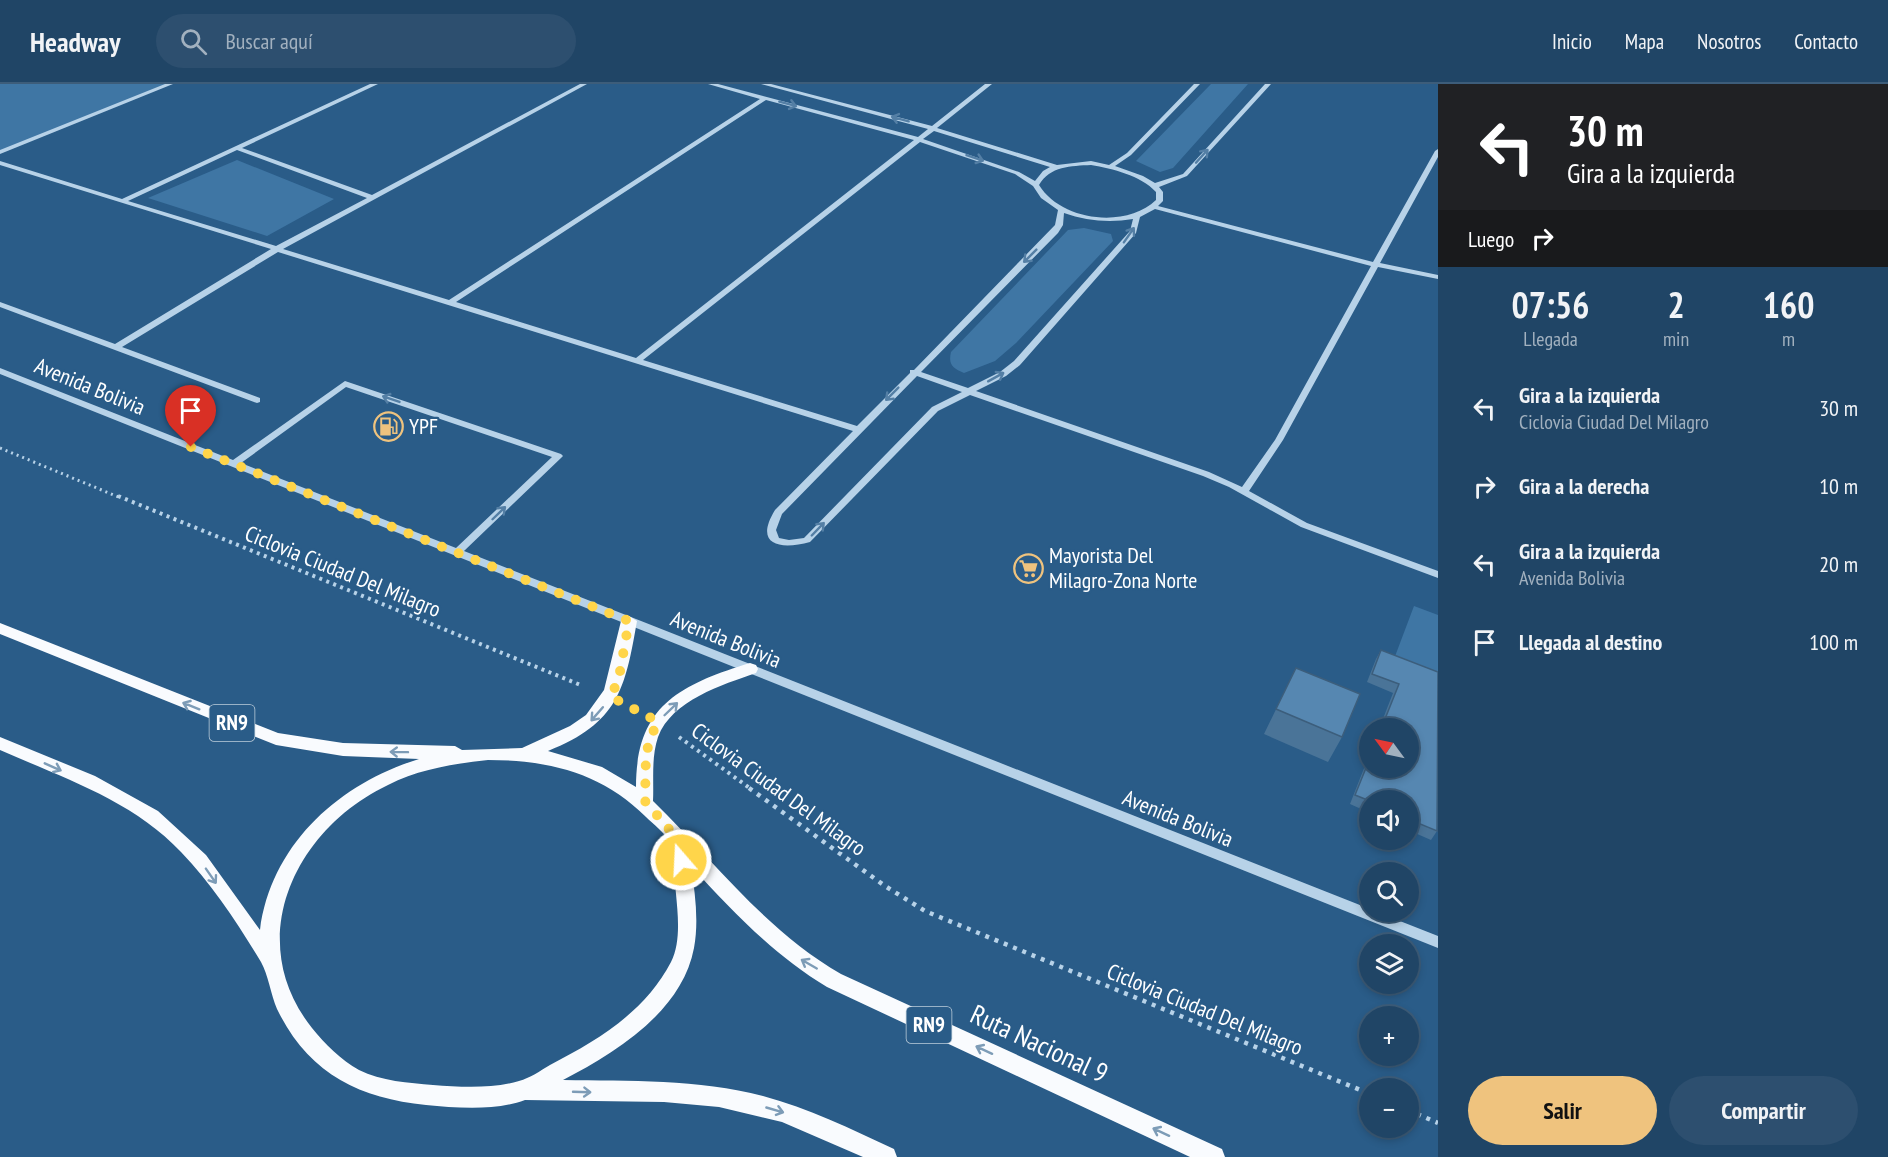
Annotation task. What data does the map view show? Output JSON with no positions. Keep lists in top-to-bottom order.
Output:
{
  "streets": {
    "main road": ["RN9", "Ruta Nacional 9"],
    "street": ["Avenida Bolivia"],
    "path": ["Ciclovia Ciudad Del Milagro"]
  },
  "one_way": ["Ruta Nacional 9"],
  "places": {
    "fuel station": ["YPF"],
    "supermarket": ["Mayorista Del Milagro-Zona Norte"]
  },
  "north": "top left",
  "page": {
    "header": "Headway",
    "search": "Buscar aquí",
    "nav": [
      "Inicio",
      "Mapa",
      "Nosotros",
      "Contacto"
    ],
    "turn": ["30 m", "Gira a la izquierda"],
    "then": "Luego",
    "eta": [
      "07:56",
      "Llegada",
      "2",
      "min",
      "160",
      "m"
    ],
    "list": [
      {
        "name": "Gira a la izquierda",
        "note": "Ciclovia Ciudad Del Milagro",
        "value": "30 m"
      },
      {
        "name": "Gira a la derecha",
        "value": "10 m"
      },
      {
        "name": "Gira a la izquierda",
        "note": "Avenida Bolivia",
        "value": "20 m"
      },
      {
        "name": "Llegada al destino",
        "value": "100 m"
      }
    ],
    "map_buttons": ["+", "−"],
    "buttons": ["Salir", "Compartir"]
  }
}
